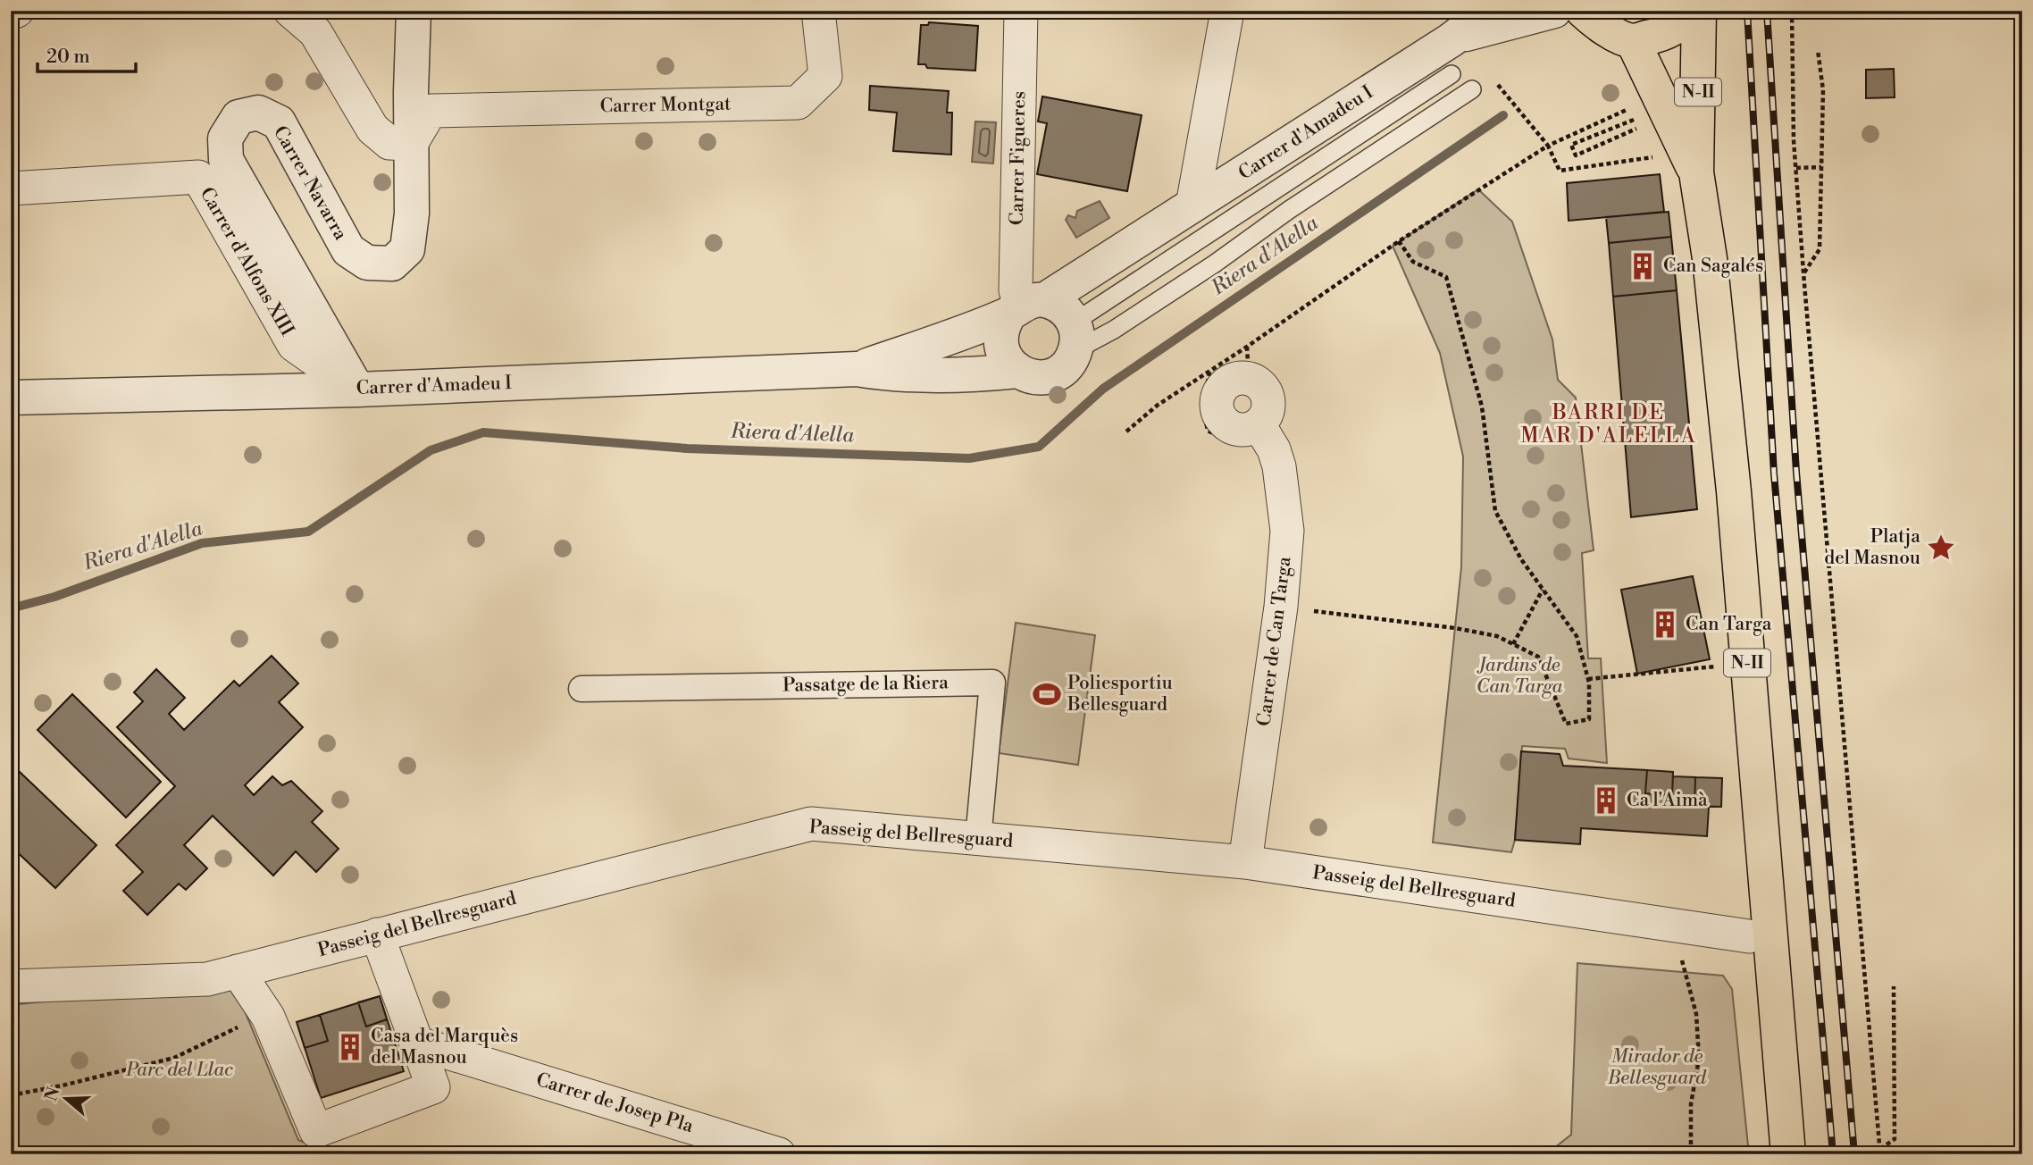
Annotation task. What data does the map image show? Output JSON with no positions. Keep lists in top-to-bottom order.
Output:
{
  "streets": {
    "main road": ["N-II"],
    "street": [
      "Carrer Montgat",
      "Carrer d'Amadeu I",
      "Carrer Figueres",
      "Carrer Navarra",
      "Carrer d'Alfons XIII",
      "Carrer de Can Targa",
      "Passatge de la Riera",
      "Passeig del Bellresguard",
      "Carrer de Josep Pla"
    ]
  },
  "crossings": [
    ["Carrer Montgat", "Carrer Navarra"],
    ["Carrer d'Amadeu I", "Carrer Figueres"],
    ["Carrer d'Amadeu I", "Carrer Navarra"],
    ["Carrer d'Amadeu I", "Carrer d'Alfons XIII"],
    ["Carrer Navarra", "Carrer d'Alfons XIII"],
    ["Carrer de Can Targa", "Passeig del Bellresguard"],
    ["Passatge de la Riera", "Passeig del Bellresguard"]
  ],
  "districts": ["BARRI DE MAR D'ALELLA"],
  "water": ["Riera d'Alella"],
  "parks": ["Jardins de Can Targa", "Mirador de Bellesguard", "Parc del Llac"],
  "places": {
    "building": [
      "Can Sagalés",
      "Can Targa",
      "Ca l'Aimà",
      "Casa del Marquès del Masnou"
    ],
    "place": ["Platja del Masnou"],
    "sports": ["Poliesportiu Bellesguard"]
  },
  "scale_bar": "20 m",
  "north": "left"
}
